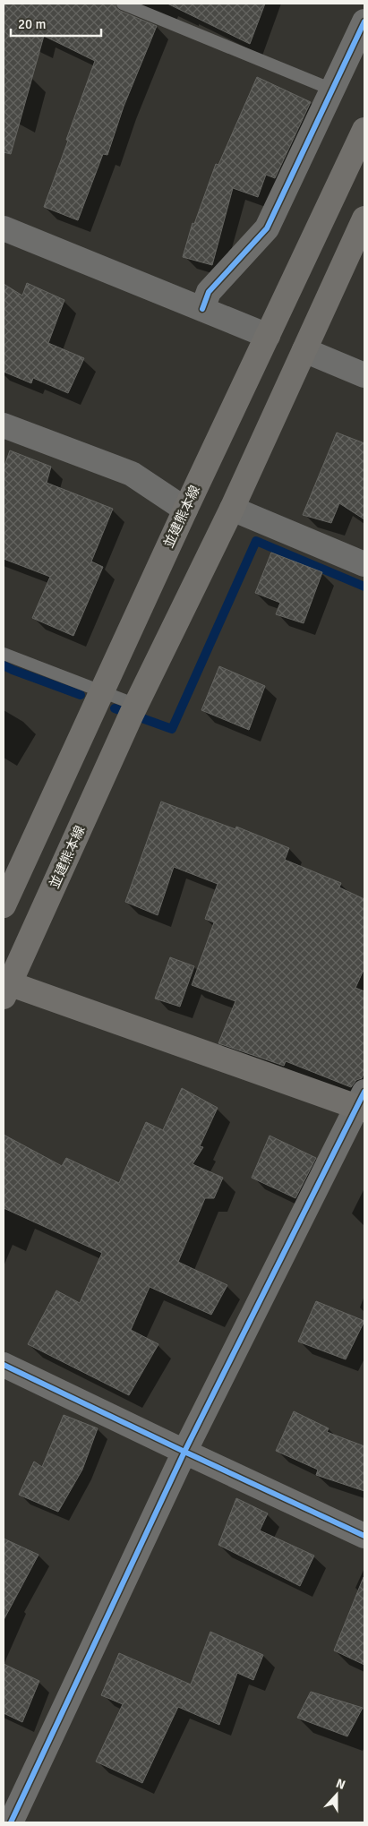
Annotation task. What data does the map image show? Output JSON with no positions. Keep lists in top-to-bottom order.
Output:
{
  "streets": {
    "main road": ["並建熊本線"]
  },
  "scale_bar": "20 m",
  "north": "top"
}
